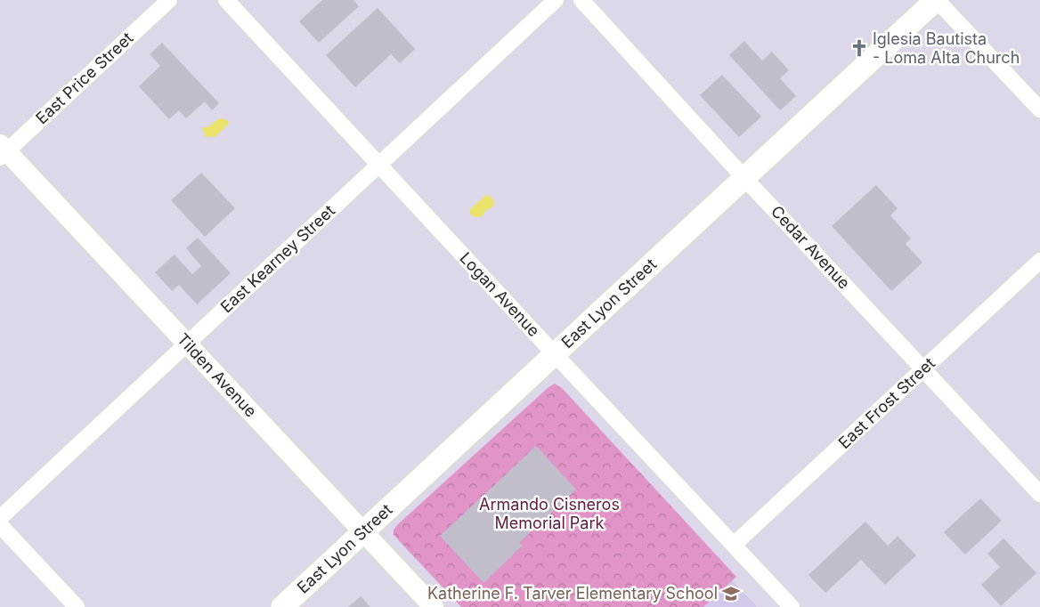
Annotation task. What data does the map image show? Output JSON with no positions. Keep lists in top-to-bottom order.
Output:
{
  "streets": {
    "main road": ["East Lyon Street"],
    "street": [
      "East Price Street",
      "Cedar Avenue",
      "East Kearney Street",
      "Logan Avenue",
      "Tilden Avenue",
      "East Frost Street"
    ]
  },
  "crossings": [
    ["East Price Street", "Tilden Avenue"],
    ["Cedar Avenue", "East Lyon Street"],
    ["Cedar Avenue", "East Frost Street"],
    ["East Kearney Street", "Logan Avenue"],
    ["East Kearney Street", "Tilden Avenue"],
    ["Logan Avenue", "East Lyon Street"],
    ["Logan Avenue", "East Frost Street"],
    ["East Lyon Street", "Tilden Avenue"]
  ],
  "parks": ["Armando Cisneros Memorial Park"],
  "places": {
    "church": ["Iglesia Bautista - Loma Alta Church"],
    "school or university": ["Katherine F. Tarver Elementary School"]
  }
}
